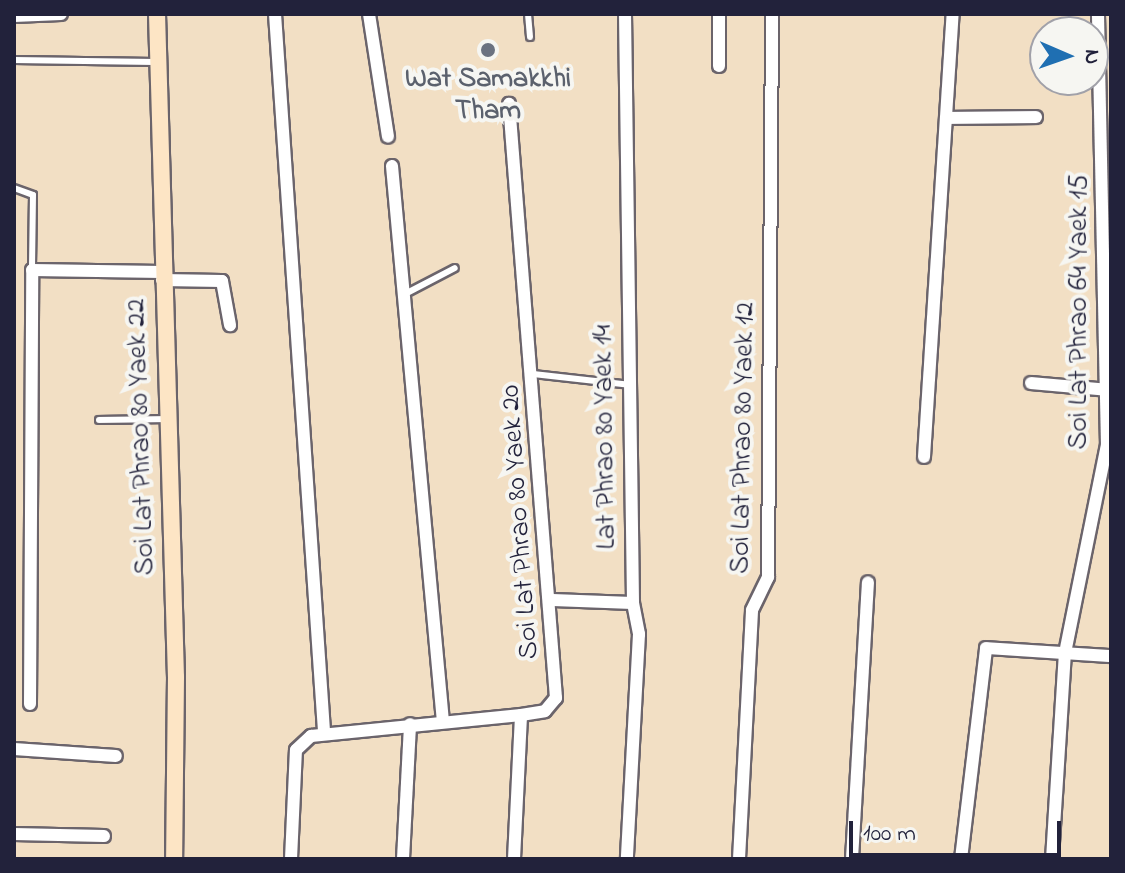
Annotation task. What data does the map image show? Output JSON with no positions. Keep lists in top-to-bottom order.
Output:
{
  "streets": {
    "street": [
      "Soi Lat Phrao 64 Yaek 15",
      "Soi Lat Phrao 80 Yaek 22",
      "Lat Phrao 80 Yaek 14",
      "Soi Lat Phrao 80 Yaek 12",
      "Soi Lat Phrao 80 Yaek 20"
    ]
  },
  "places": ["Wat Samakkhi Tham"],
  "scale_bar": "100 m",
  "north": "right"
}
